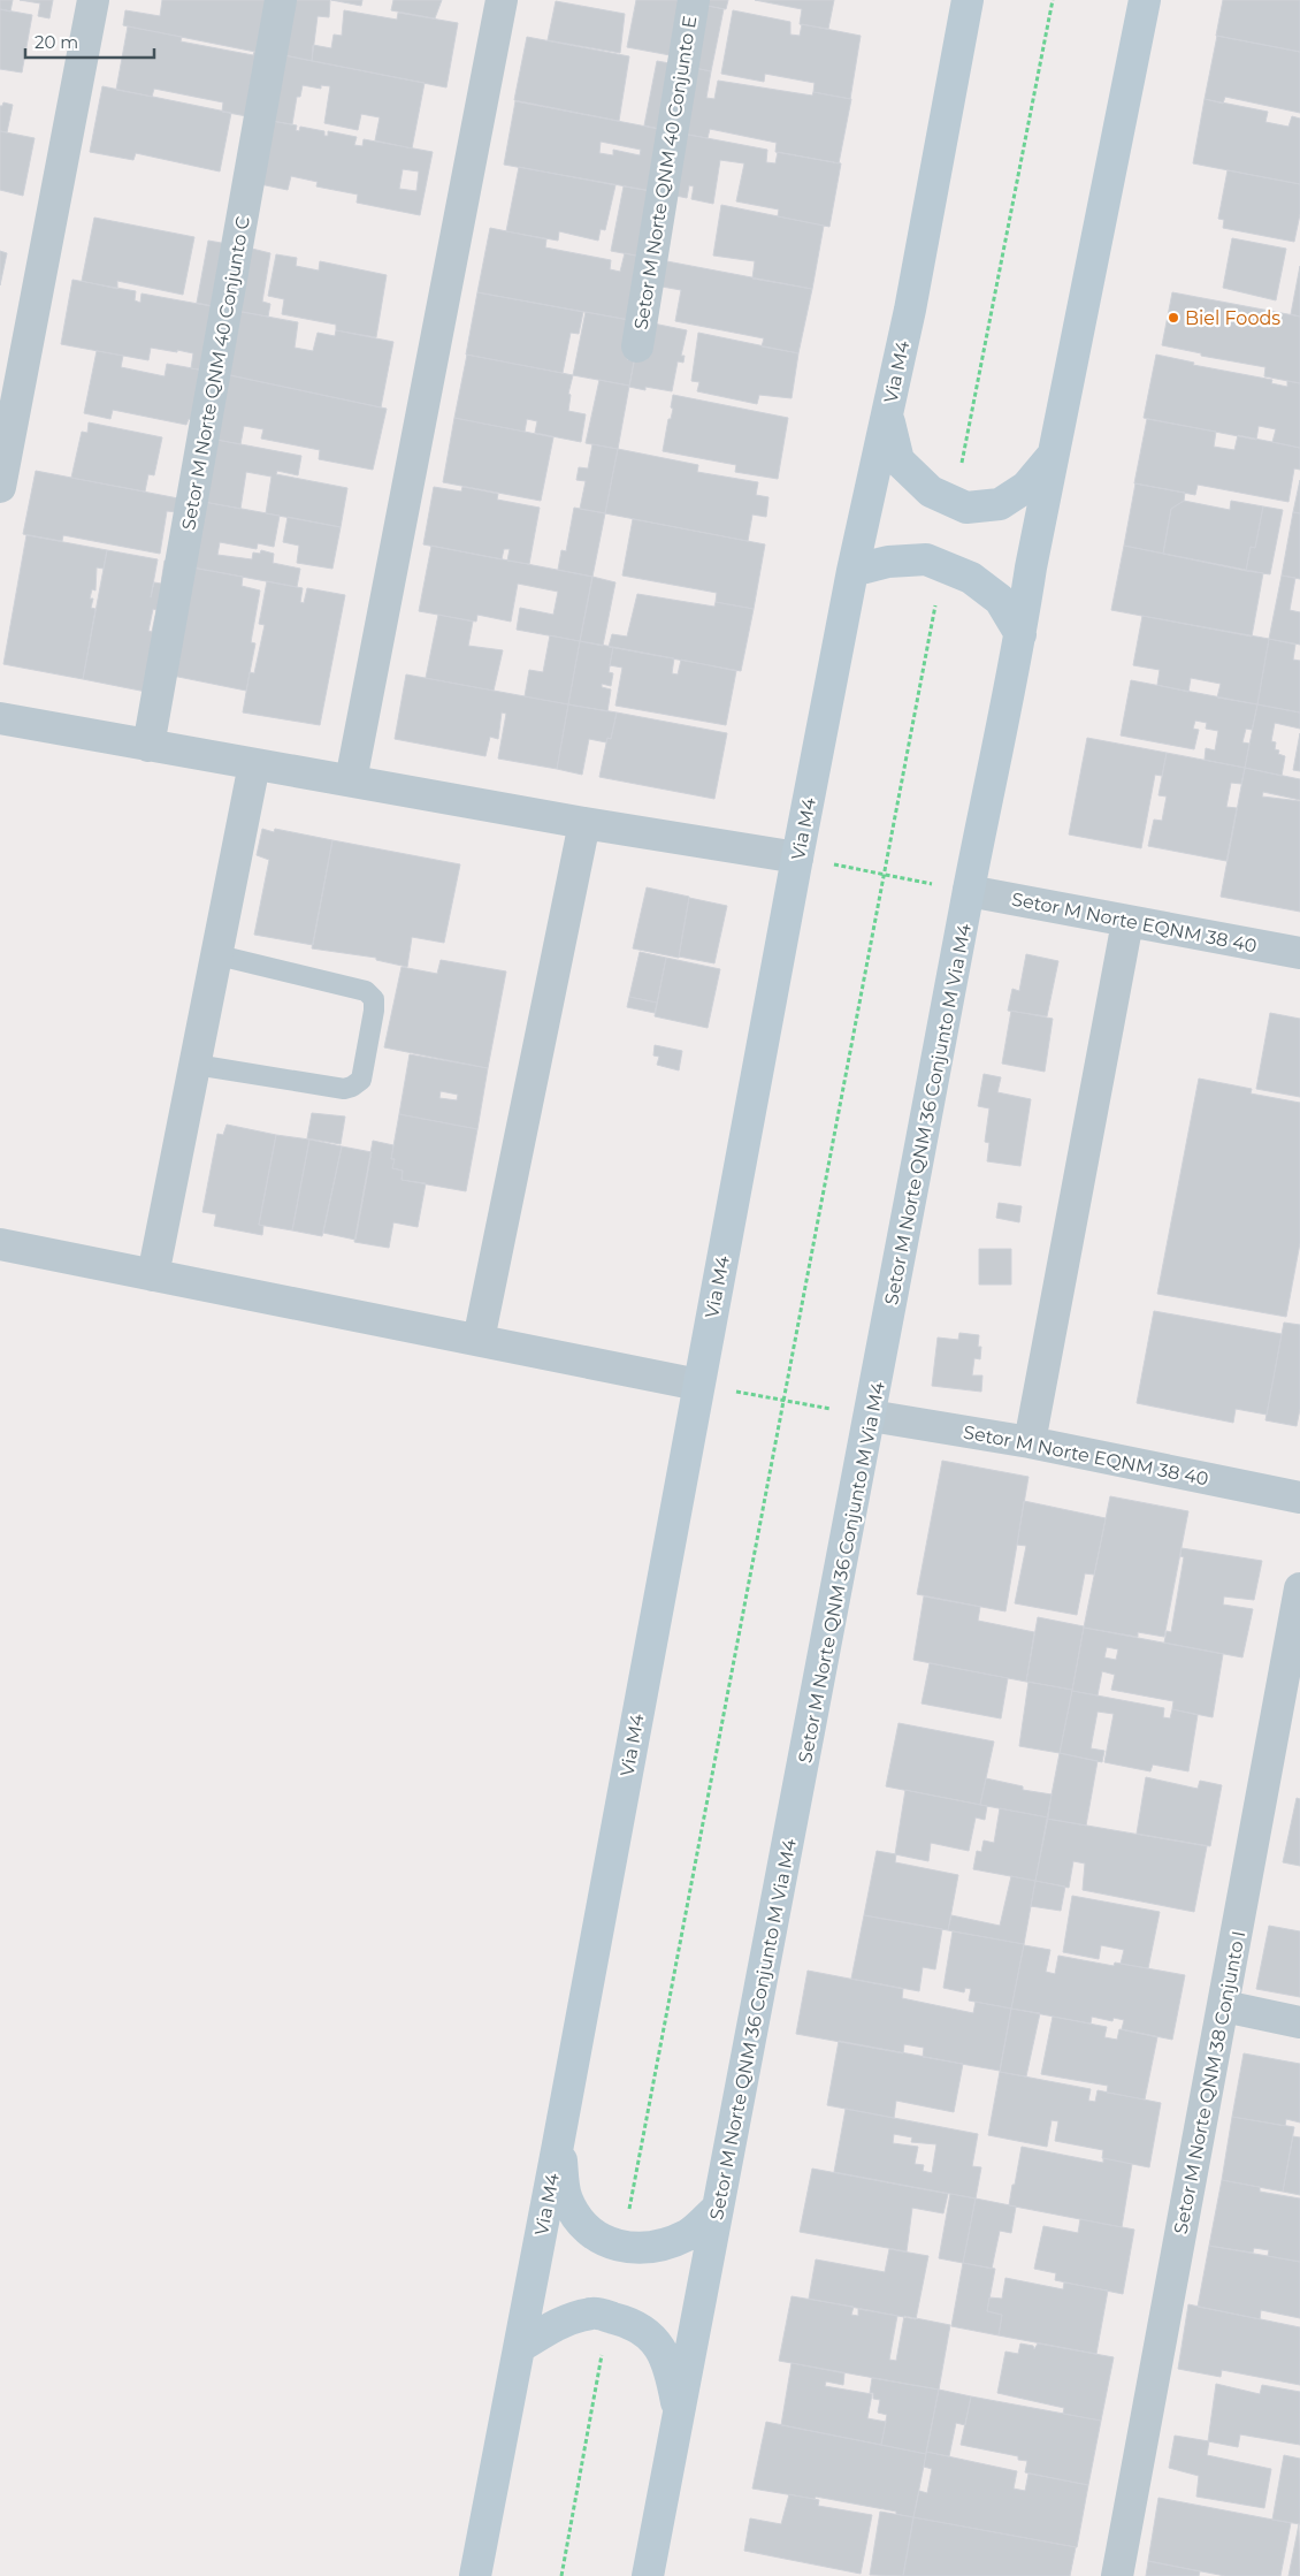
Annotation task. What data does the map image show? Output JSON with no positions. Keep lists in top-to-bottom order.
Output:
{
  "streets": {
    "main road": ["Via M4", "Setor M Norte QNM 36 Conjunto M Via M4"],
    "street": [
      "Setor M Norte QNM 40 Conjunto E",
      "Setor M Norte QNM 40 Conjunto C",
      "Setor M Norte EQNM 38 40",
      "Setor M Norte QNM 38 Conjunto I"
    ]
  },
  "crossings": [
    ["Setor M Norte EQNM 38 40", "Setor M Norte QNM 36 Conjunto M Via M4"]
  ],
  "places": ["Biel Foods"],
  "scale_bar": "20 m"
}
